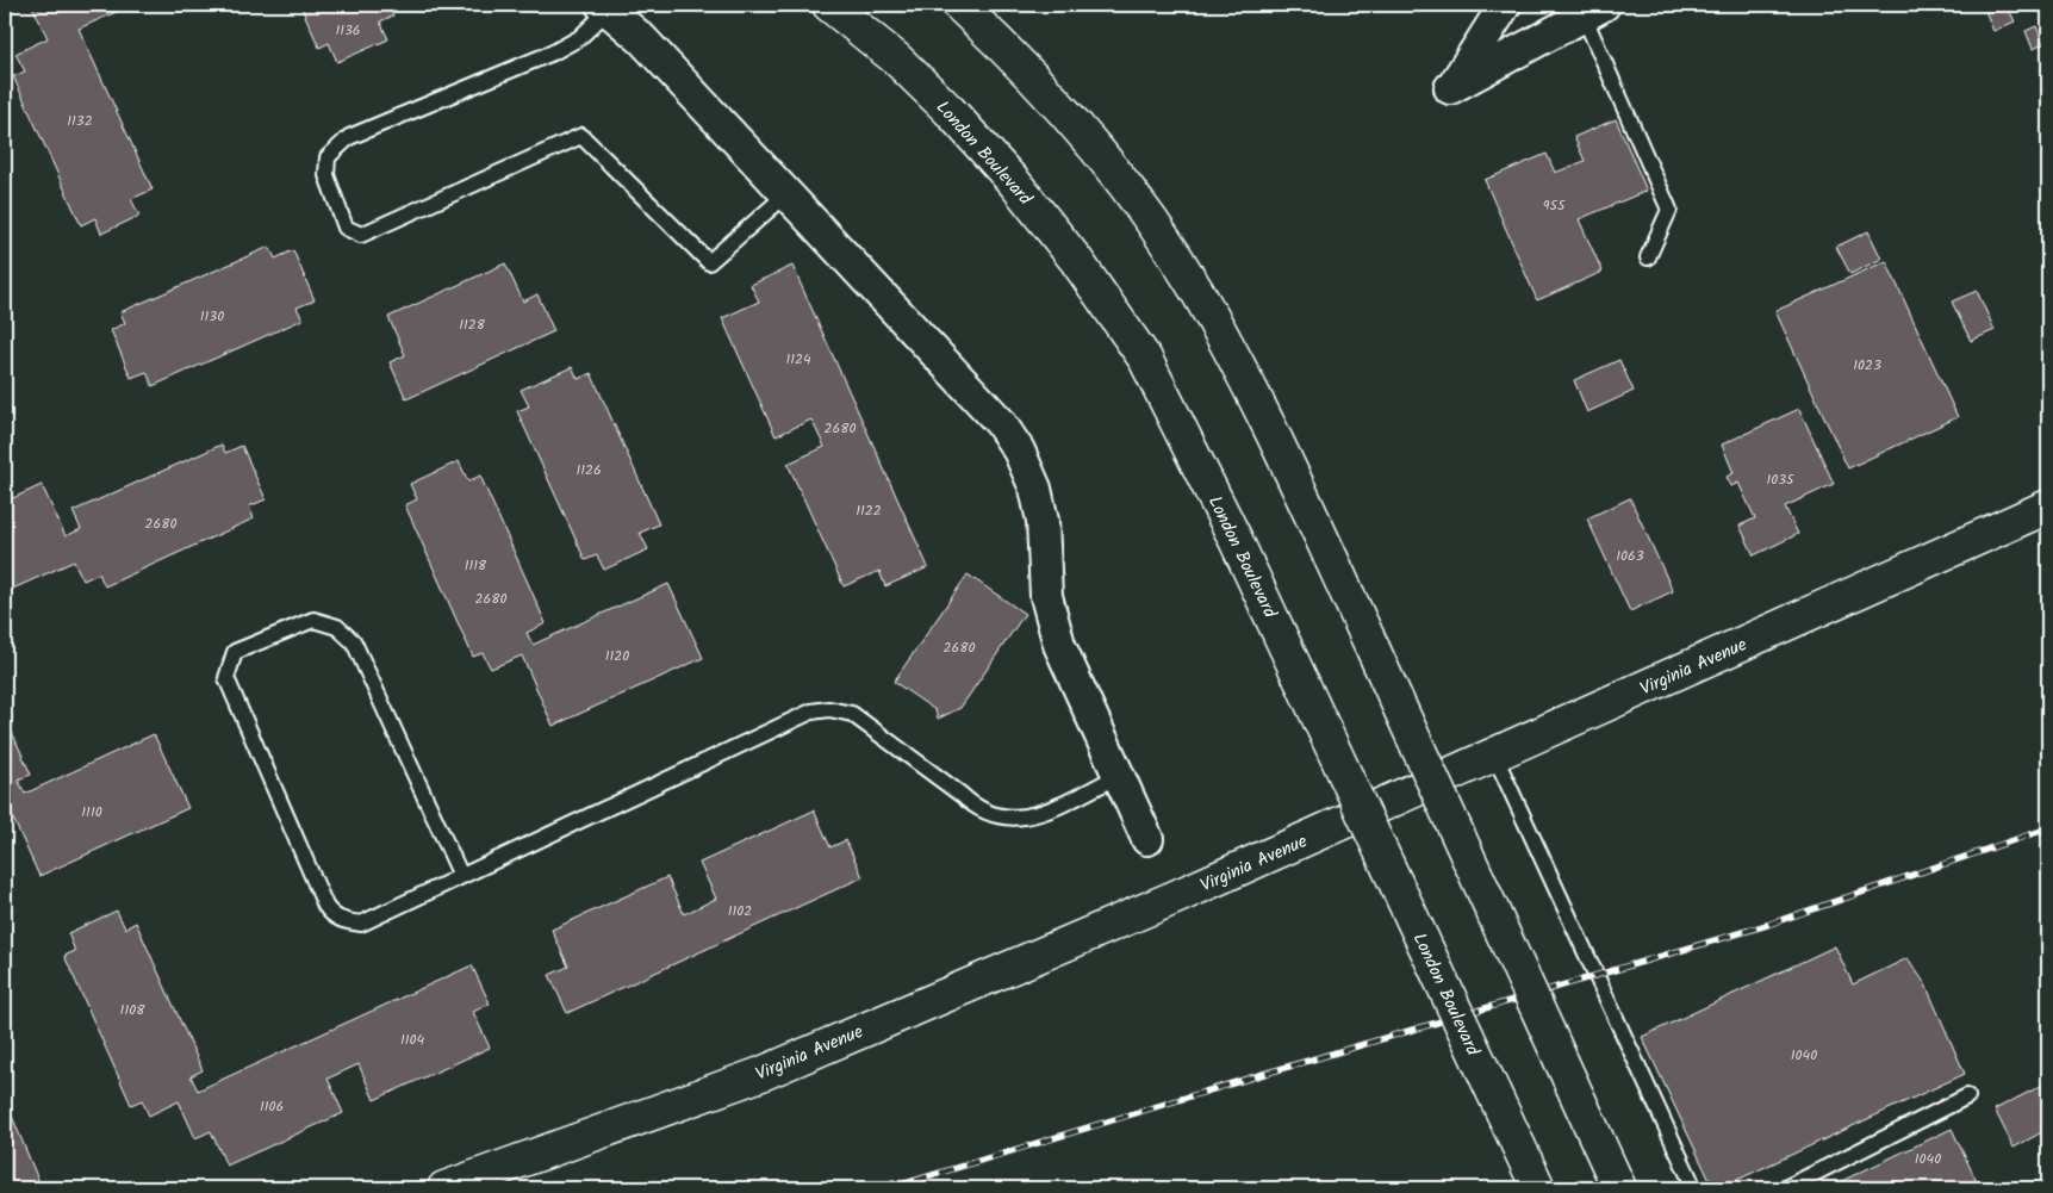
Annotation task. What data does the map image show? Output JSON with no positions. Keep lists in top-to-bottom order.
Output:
{
  "streets": {
    "main road": ["London Boulevard", "Virginia Avenue"]
  },
  "house_numbers": [
    "1136",
    "1132",
    "955",
    "1130",
    "1128",
    "1124",
    "1023",
    "2680",
    "1126",
    "1035",
    "1122",
    "2680",
    "1063",
    "1118",
    "2680",
    "2680",
    "1120",
    "1110",
    "1102",
    "1108",
    "1104",
    "1040",
    "1106",
    "1040"
  ]
}
